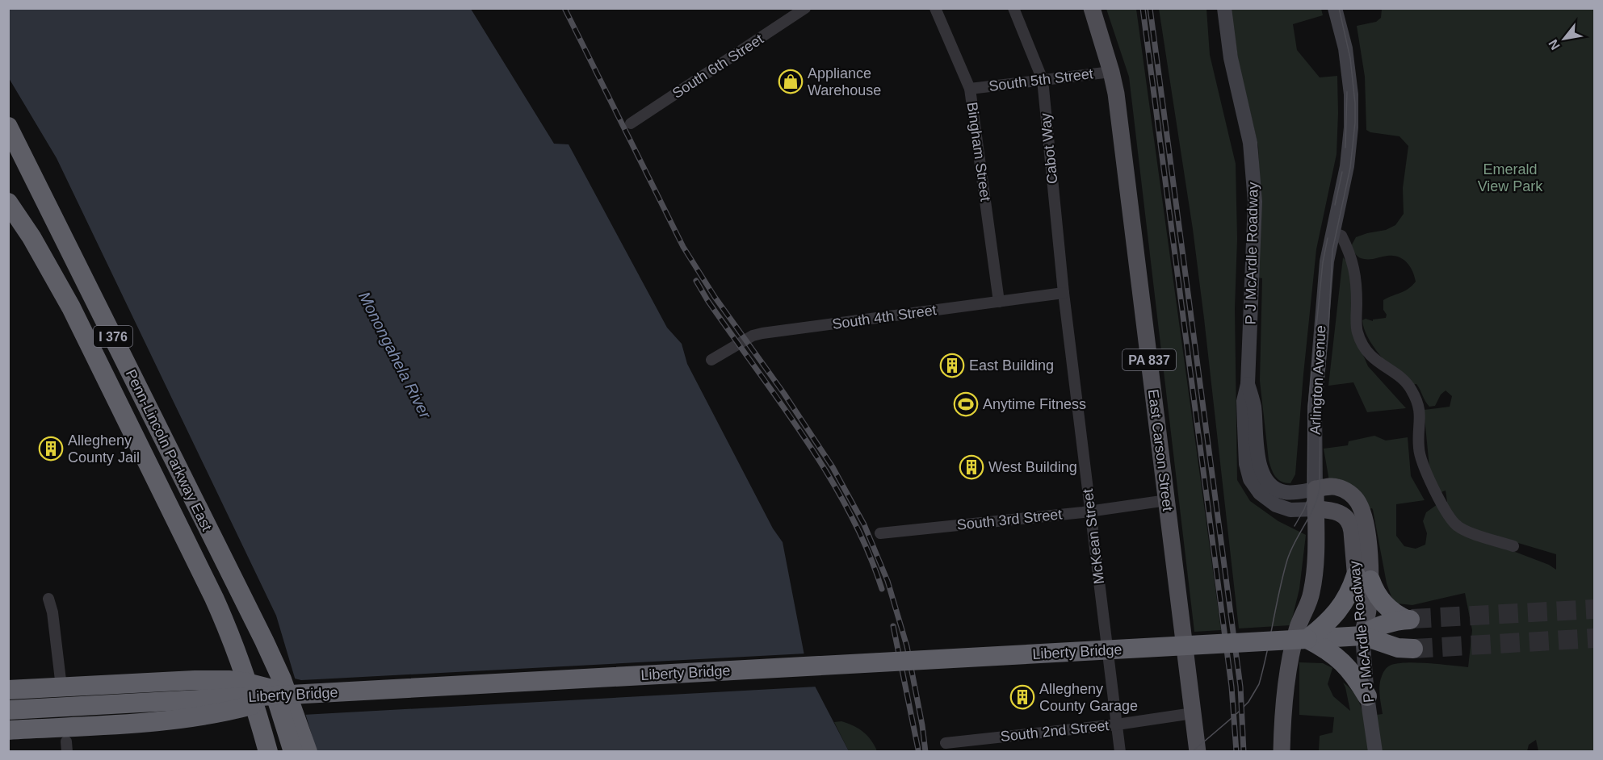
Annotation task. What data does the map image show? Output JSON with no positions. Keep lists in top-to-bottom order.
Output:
{
  "streets": {
    "highway": ["I 376", "Penn-Lincoln Parkway East", "Liberty Bridge"],
    "main road": [
      "P J McArdle Roadway",
      "PA 837",
      "Arlington Avenue",
      "East Carson Street"
    ],
    "street": [
      "South 6th Street",
      "South 5th Street",
      "Cabot Way",
      "Bingham Street",
      "South 4th Street",
      "South 3rd Street",
      "McKean Street",
      "South 2nd Street"
    ]
  },
  "crossings": [
    ["South 5th Street", "Cabot Way"],
    ["South 5th Street", "Bingham Street"],
    ["South 5th Street", "East Carson Street"],
    ["Cabot Way", "South 4th Street"],
    ["Cabot Way", "McKean Street"],
    ["Bingham Street", "South 4th Street"],
    ["P J McArdle Roadway", "Arlington Avenue"],
    ["P J McArdle Roadway", "Liberty Bridge"],
    ["South 4th Street", "McKean Street"],
    ["East Carson Street", "South 3rd Street"],
    ["East Carson Street", "South 2nd Street"],
    ["South 3rd Street", "McKean Street"],
    ["McKean Street", "South 2nd Street"]
  ],
  "water": ["Monongahela River"],
  "parks": ["Emerald View Park"],
  "places": {
    "shop": ["Appliance Warehouse"],
    "building": [
      "East Building",
      "Allegheny County Jail",
      "West Building",
      "Allegheny County Garage"
    ],
    "sports": ["Anytime Fitness"]
  },
  "north": "bottom left"
}
